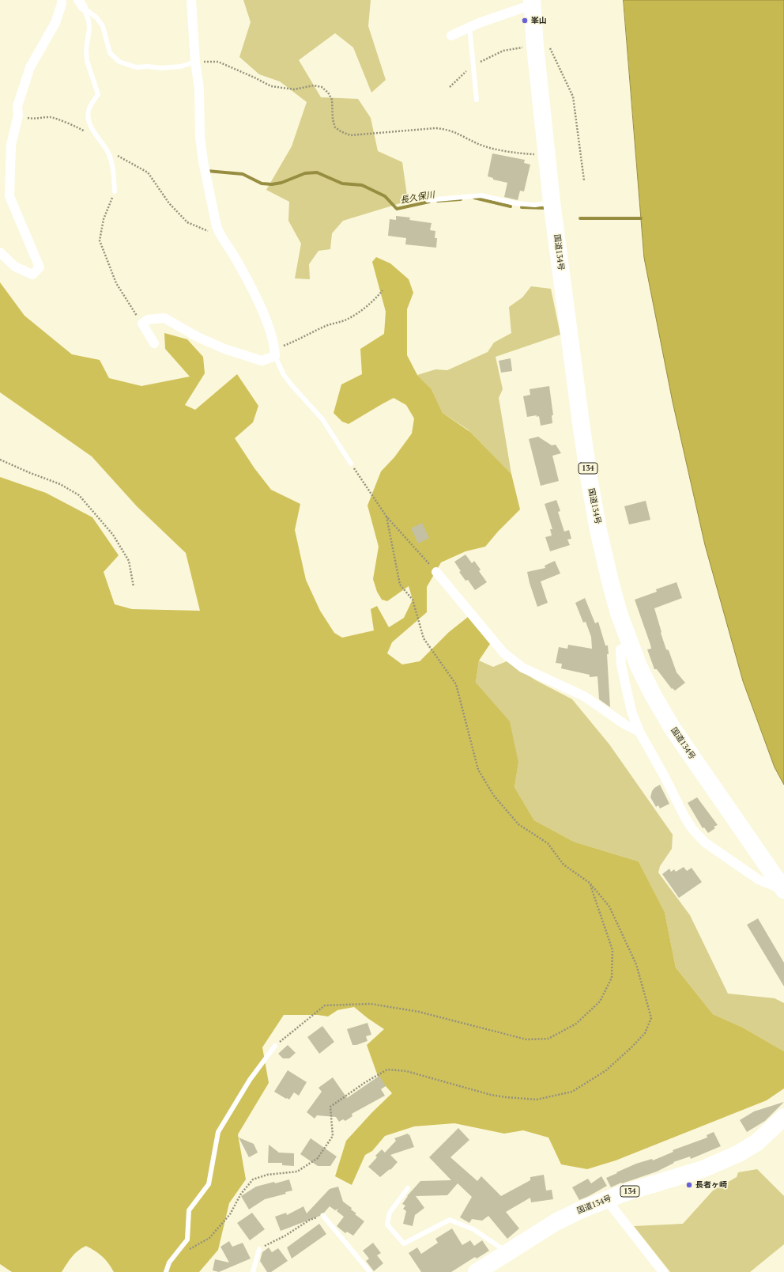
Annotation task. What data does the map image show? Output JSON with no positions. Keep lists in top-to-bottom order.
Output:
{
  "streets": {
    "highway": ["国道134号", "134"]
  },
  "water": ["長久保川"],
  "places": ["峯山", "長者ヶ崎"]
}
